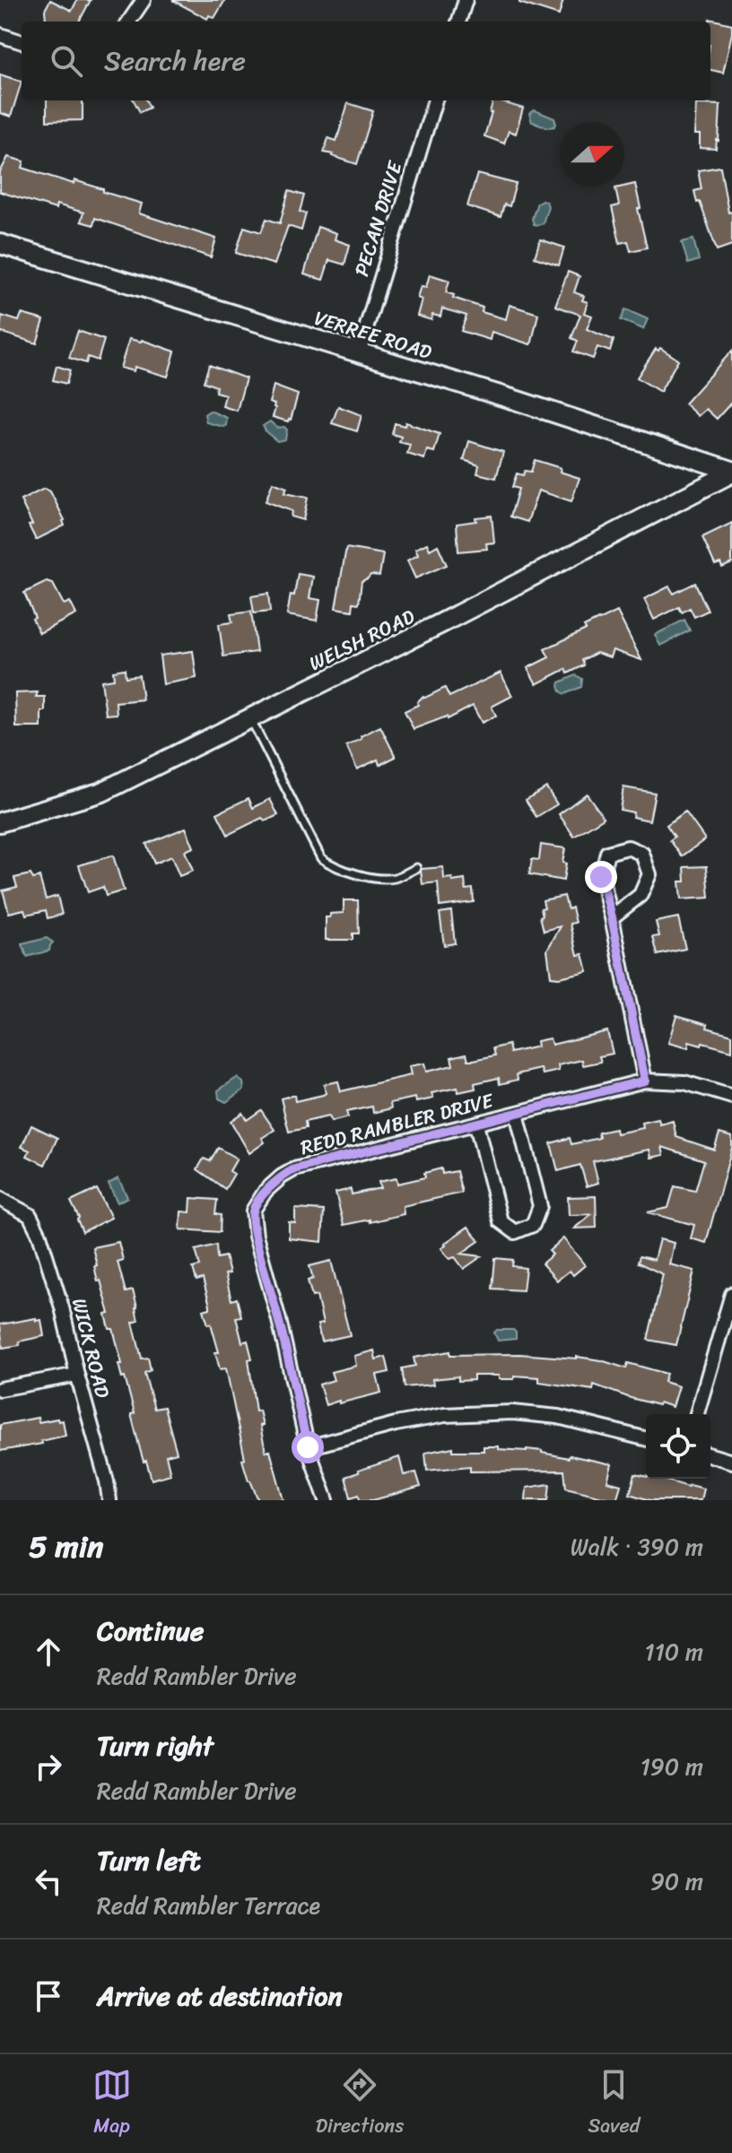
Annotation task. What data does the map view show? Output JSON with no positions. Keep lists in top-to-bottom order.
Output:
{
  "streets": {
    "main road": ["VERREE ROAD", "WELSH ROAD"],
    "street": ["PECAN DRIVE", "REDD RAMBLER DRIVE", "WICK ROAD"]
  },
  "crossings": [
    ["PECAN DRIVE", "VERREE ROAD"],
    ["VERREE ROAD", "WELSH ROAD"]
  ],
  "north": "right",
  "page": {
    "search": "Search here",
    "heading": ["5 min", "Walk · 390 m"],
    "list": [
      ["Continue", "Redd Rambler Drive", "110 m"],
      ["Turn right", "Redd Rambler Drive", "190 m"],
      ["Turn left", "Redd Rambler Terrace", "90 m"],
      "Arrive at destination"
    ],
    "nav": ["Map", "Directions", "Saved"]
  }
}
